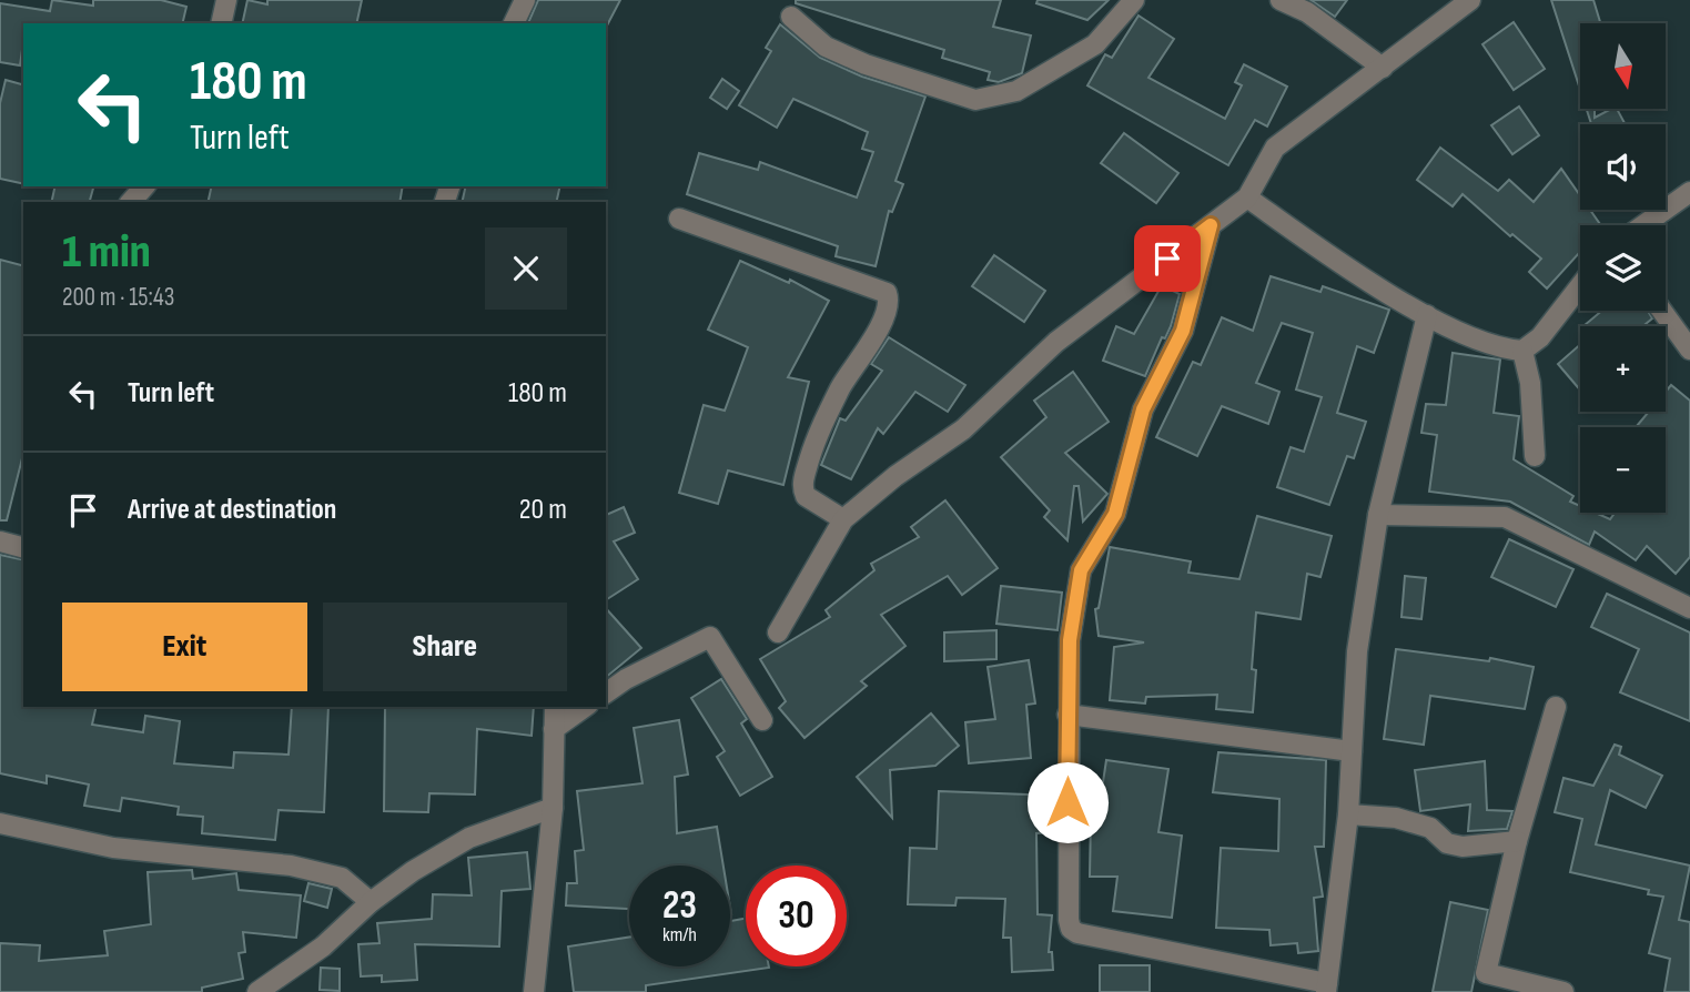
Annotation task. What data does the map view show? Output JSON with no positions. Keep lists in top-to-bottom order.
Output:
{
  "north": "bottom",
  "page": {
    "map_buttons": ["+", "−"],
    "turn": ["180 m", "Turn left"],
    "heading": ["1 min", "200 m · 15:43"],
    "list": [
      {
        "name": "Turn left",
        "value": "180 m"
      },
      {
        "name": "Arrive at destination",
        "value": "20 m"
      }
    ],
    "buttons": ["Exit", "Share"],
    "speed": "23 km/h",
    "limit": "30"
  }
}
